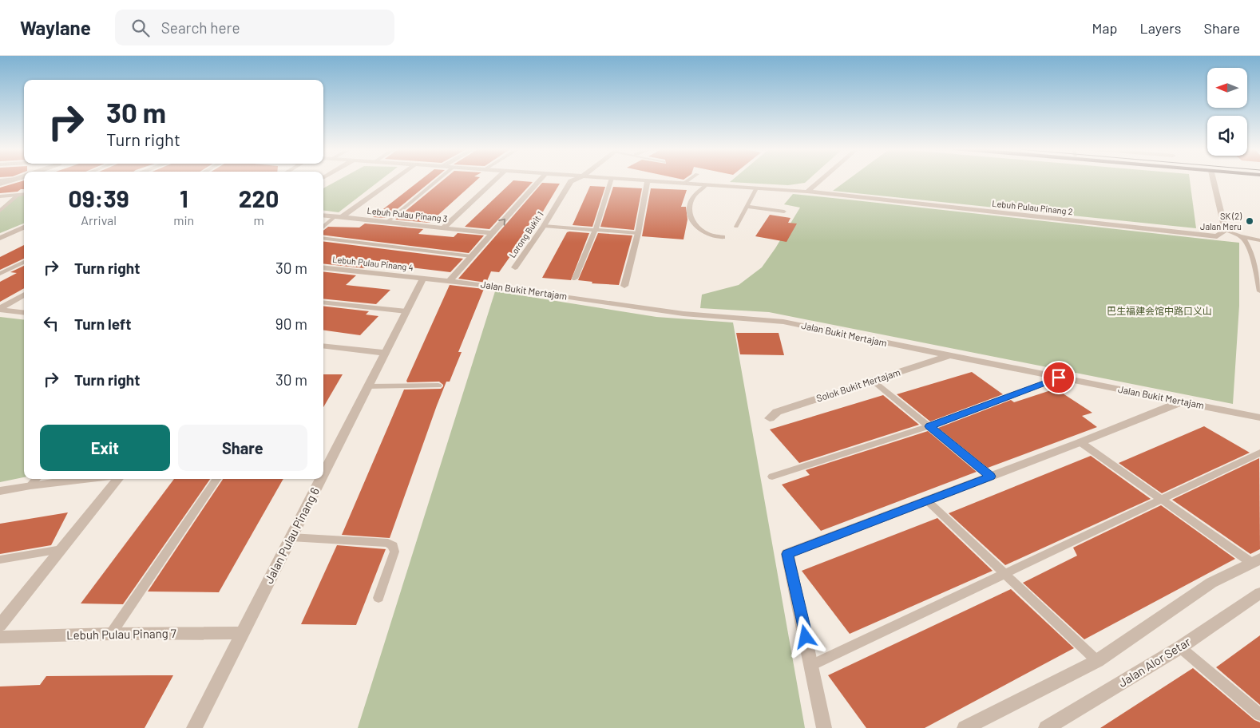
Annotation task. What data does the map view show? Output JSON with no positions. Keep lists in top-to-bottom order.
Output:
{
  "streets": {
    "street": [
      "Lebuh Pulau Pinang 2",
      "Lebuh Pulau Pinang 3",
      "Lorong Bukit 1",
      "Lebuh Pulau Pinang 4",
      "Jalan Bukit Mertajam",
      "Solok Bukit Mertajam",
      "Jalan Pulau Pinang 6",
      "Lebuh Pulau Pinang 7",
      "Jalan Alor Setar"
    ]
  },
  "crossings": [
    ["Lebuh Pulau Pinang 4", "Jalan Bukit Mertajam"],
    ["Lebuh Pulau Pinang 4", "Jalan Pulau Pinang 6"],
    ["Jalan Bukit Mertajam", "Solok Bukit Mertajam"],
    ["Jalan Bukit Mertajam", "Jalan Pulau Pinang 6"],
    ["Jalan Pulau Pinang 6", "Lebuh Pulau Pinang 7"]
  ],
  "parks": ["巴生福建会馆中路口义山"],
  "places": ["SK (2) Jalan Meru"],
  "north": "left",
  "page": {
    "header": "Waylane",
    "search": "Search here",
    "nav": ["Map", "Layers", "Share"],
    "turn": ["30 m", "Turn right"],
    "eta": [
      "09:39",
      "Arrival",
      "1",
      "min",
      "220",
      "m"
    ],
    "list": [
      {
        "name": "Turn right",
        "value": "30 m"
      },
      {
        "name": "Turn left",
        "value": "90 m"
      },
      {
        "name": "Turn right",
        "value": "30 m"
      }
    ],
    "buttons": ["Exit", "Share"]
  }
}
